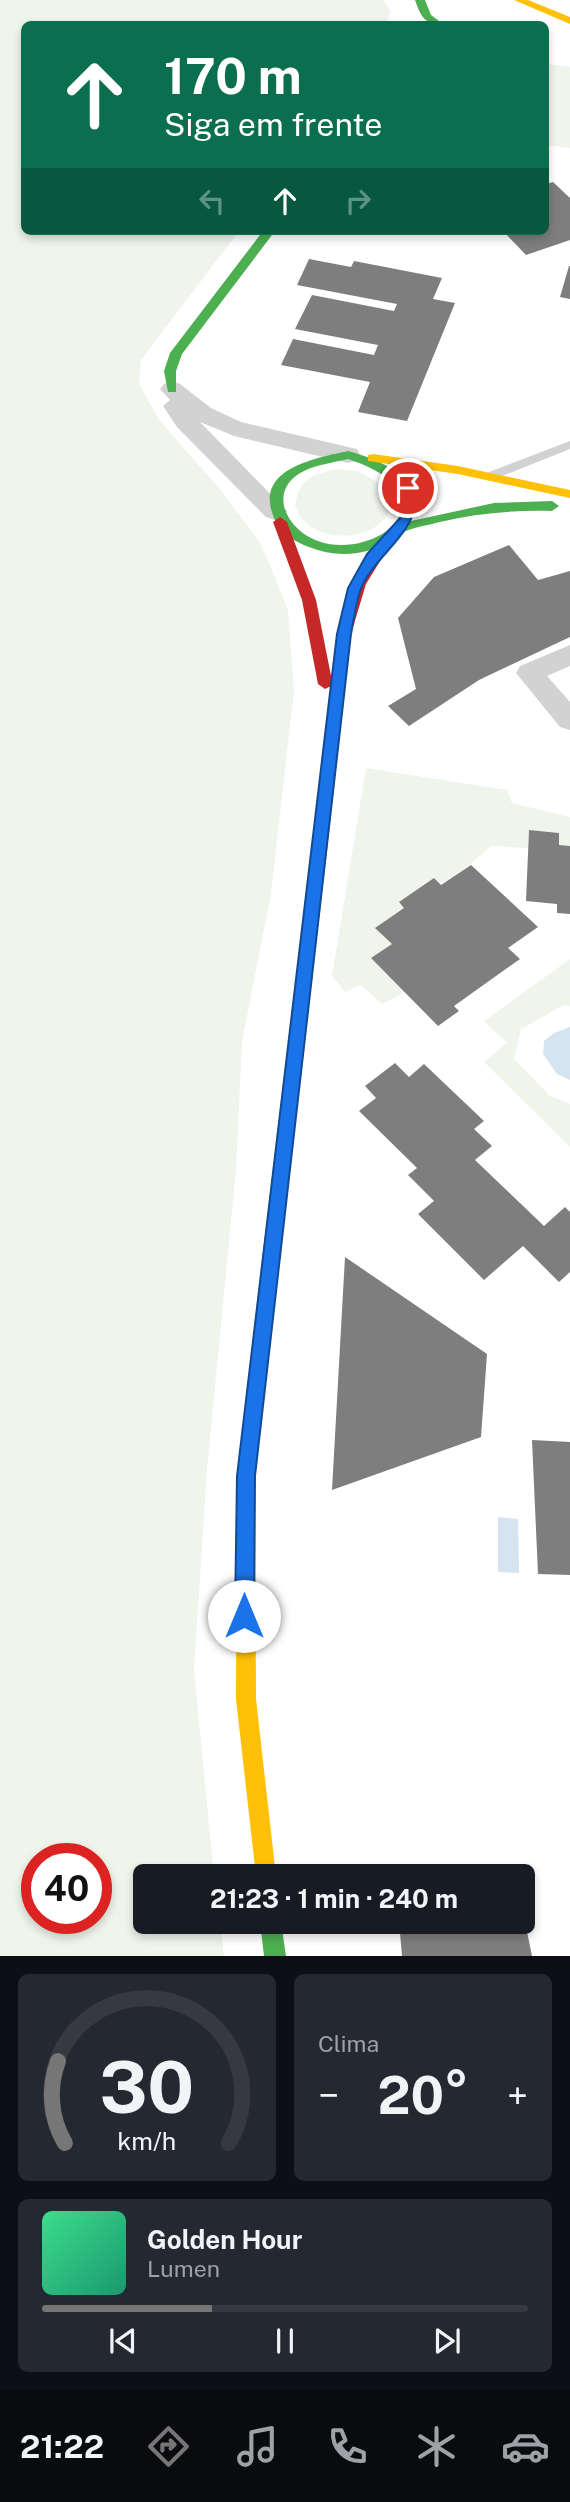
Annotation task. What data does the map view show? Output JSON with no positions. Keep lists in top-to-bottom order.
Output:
{
  "page": {
    "turn": ["170 m", "Siga em frente"],
    "limit": "40",
    "trip": "21:23 · 1 min · 240 m",
    "tile": "Clima",
    "heat": ["−", "20°", "+"],
    "song": ["Golden Hour", "Lumen"],
    "tabs": "21:22",
    "gauge": ["30", "km/h"]
  }
}
